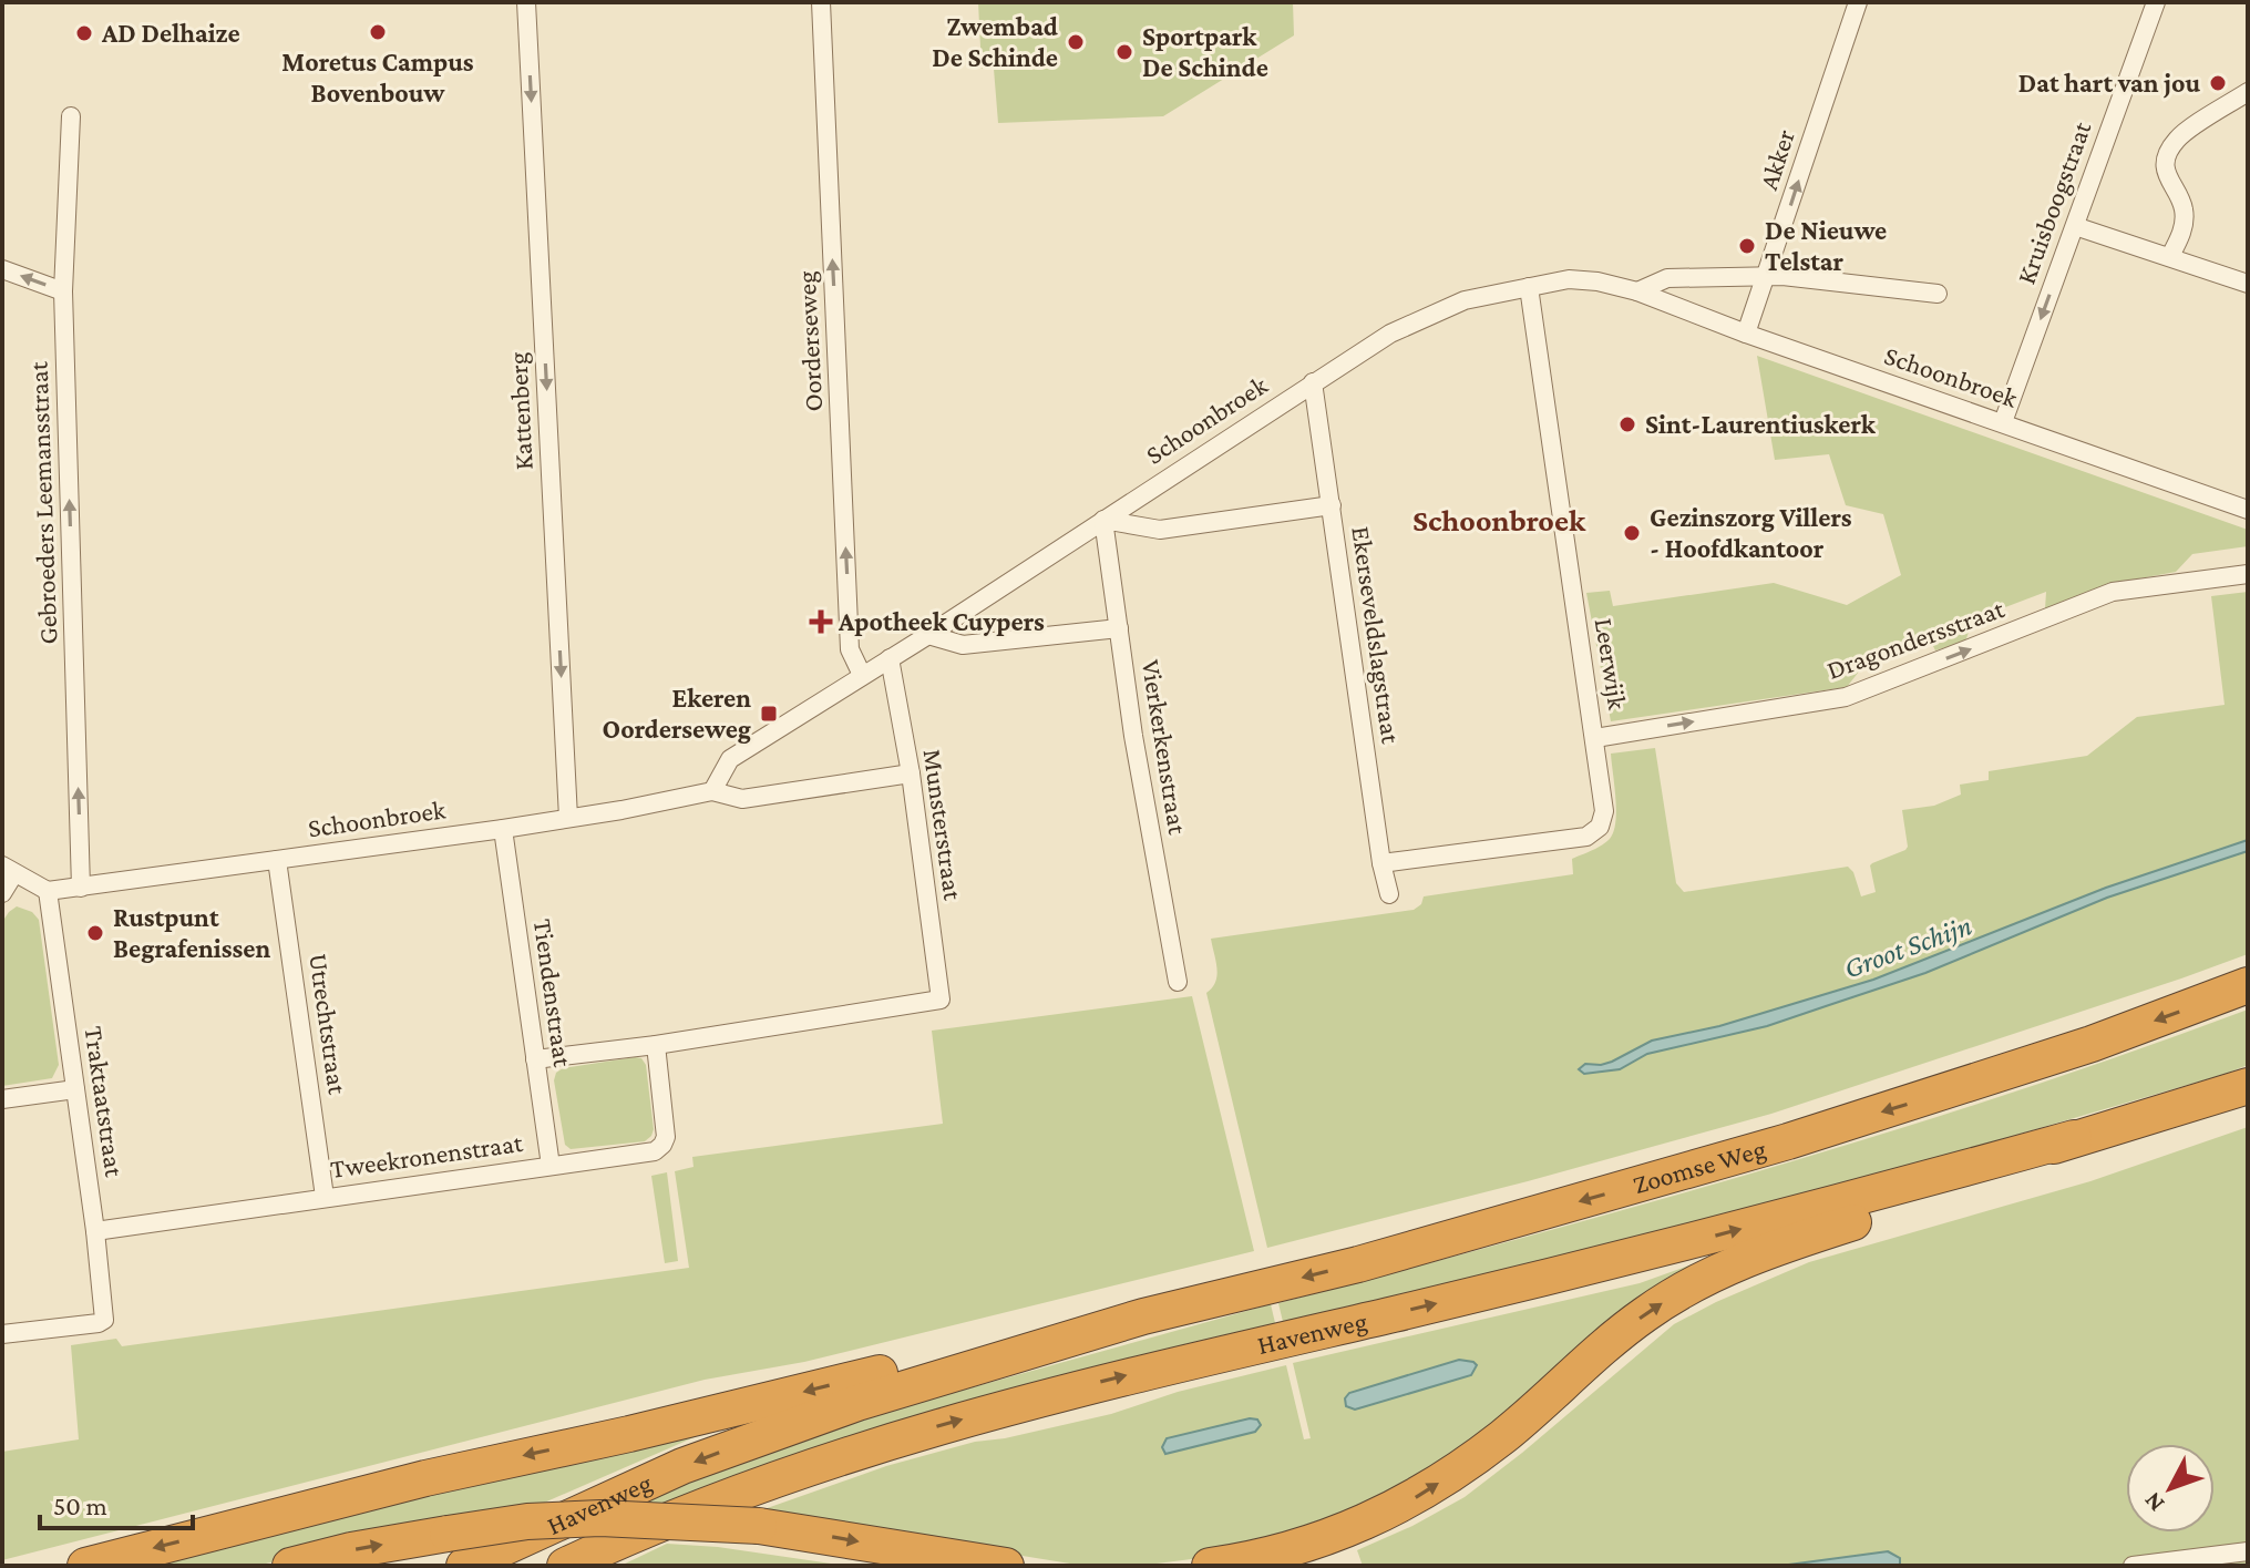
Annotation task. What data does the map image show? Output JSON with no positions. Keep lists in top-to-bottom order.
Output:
{
  "streets": {
    "highway": ["Zoomse Weg", "Havenweg"],
    "street": [
      "Akker",
      "Kruisboogstraat",
      "Oorderseweg",
      "Schoonbroek",
      "Kattenberg",
      "Gebroeders Leemansstraat",
      "Ekerseveldslagstraat",
      "Dragondersstraat",
      "Leerwijk",
      "Vierkerkenstraat",
      "Munsterstraat",
      "Tiendenstraat",
      "Utrechtstraat",
      "Traktaatstraat",
      "Tweekronenstraat"
    ]
  },
  "crossings": [
    ["Akker", "Schoonbroek"],
    ["Kruisboogstraat", "Schoonbroek"],
    ["Oorderseweg", "Schoonbroek"],
    ["Schoonbroek", "Kattenberg"],
    ["Schoonbroek", "Gebroeders Leemansstraat"],
    ["Schoonbroek", "Ekerseveldslagstraat"],
    ["Schoonbroek", "Leerwijk"],
    ["Schoonbroek", "Vierkerkenstraat"],
    ["Schoonbroek", "Munsterstraat"],
    ["Schoonbroek", "Tiendenstraat"],
    ["Schoonbroek", "Utrechtstraat"],
    ["Schoonbroek", "Traktaatstraat"],
    ["Ekerseveldslagstraat", "Leerwijk"],
    ["Dragondersstraat", "Leerwijk"],
    ["Munsterstraat", "Tweekronenstraat"],
    ["Tiendenstraat", "Tweekronenstraat"],
    ["Utrechtstraat", "Tweekronenstraat"],
    ["Traktaatstraat", "Tweekronenstraat"],
    ["Zoomse Weg", "Havenweg"]
  ],
  "one_way": [
    "Akker",
    "Kruisboogstraat",
    "Oorderseweg",
    "Kattenberg",
    "Gebroeders Leemansstraat",
    "Dragondersstraat"
  ],
  "districts": ["Schoonbroek"],
  "water": ["Groot Schijn"],
  "places": {
    "other": [
      "Moretus Campus Bovenbouw",
      "AD Delhaize",
      "Zwembad De Schinde",
      "Sportpark De Schinde",
      "Dat hart van jou",
      "De Nieuwe Telstar",
      "Sint-Laurentiuskerk",
      "Gezinszorg Villers - Hoofdkantoor",
      "Rustpunt Begrafenissen"
    ],
    "health": ["Apotheek Cuypers"],
    "transit": ["Ekeren Oorderseweg"]
  },
  "scale_bar": "50 m",
  "north": "bottom left"
}
